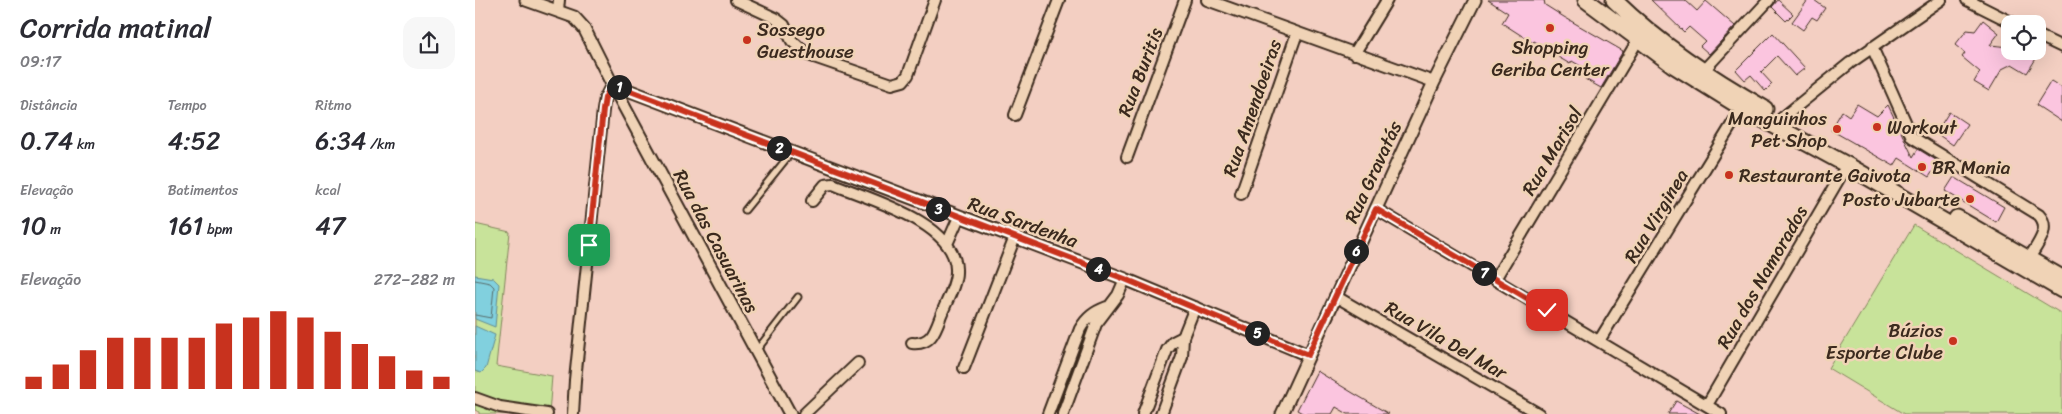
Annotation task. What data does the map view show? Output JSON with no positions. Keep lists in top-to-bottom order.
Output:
{
  "streets": {
    "street": [
      "Rua Buritis",
      "Rua Amendoeiras",
      "Rua Marisol",
      "Rua Gravatás",
      "Rua Virginea",
      "Rua Sardenha",
      "Rua das Casuarinas",
      "Rua dos Namorados",
      "Rua Vila Del Mar"
    ]
  },
  "crossings": [
    ["Rua Gravatás", "Rua Sardenha"],
    ["Rua Gravatás", "Rua Vila Del Mar"],
    ["Rua Sardenha", "Rua das Casuarinas"]
  ],
  "places": [
    "Shopping Geriba Center",
    "Sossego Guesthouse",
    "Workout",
    "Manguinhos Pet Shop",
    "BR Mania",
    "Restaurante Gaivota",
    "Posto Jubarte",
    "Búzios Esporte Clube"
  ],
  "page": {
    "heading": ["Corrida matinal", "09:17"],
    "pins": [
      "1",
      "2",
      "3",
      "6",
      "4",
      "7",
      "5"
    ],
    "stats": [
      ["Distância", "0.74 km"],
      ["Tempo", "4:52"],
      ["Ritmo", "6:34 /km"],
      ["Elevação", "10 m"],
      ["Batimentos", "161 bpm"],
      ["kcal", "47"]
    ],
    "chart": ["Elevação", "272–282 m"]
  }
}
